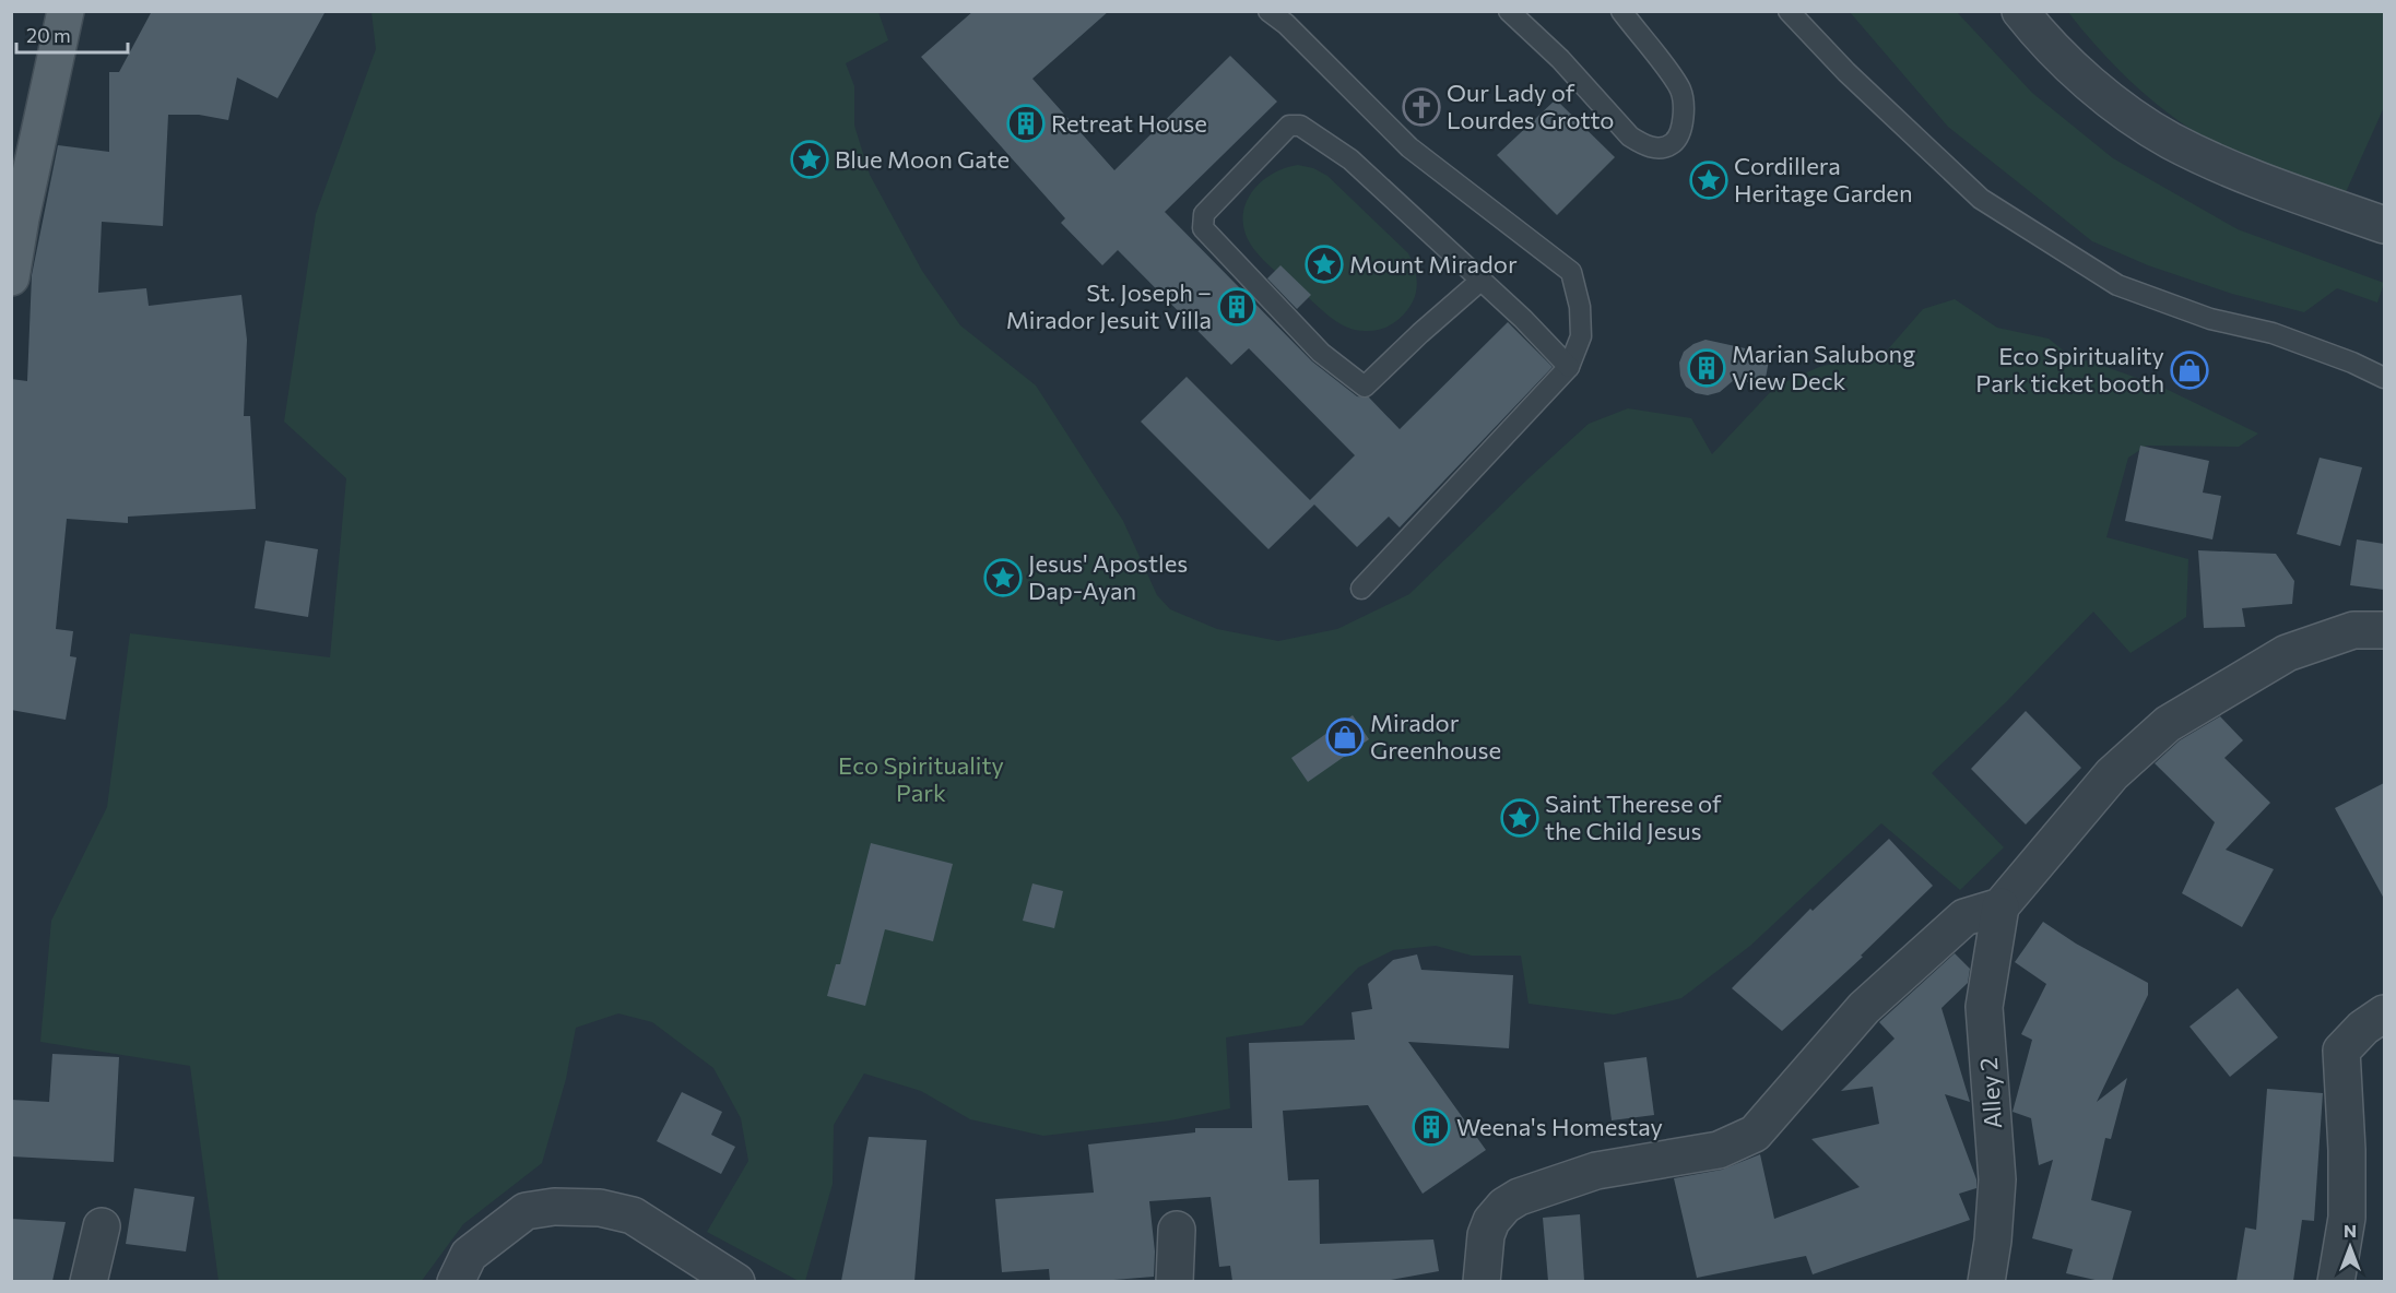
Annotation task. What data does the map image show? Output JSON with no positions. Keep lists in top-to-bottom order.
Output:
{
  "streets": {
    "street": ["Alley 2"]
  },
  "parks": ["Eco Spirituality Park"],
  "places": {
    "church": ["Our Lady of Lourdes Grotto"],
    "building": [
      "Retreat House",
      "St. Joseph – Mirador Jesuit Villa",
      "Marian Salubong View Deck",
      "Weena's Homestay"
    ],
    "place": [
      "Blue Moon Gate",
      "Cordillera Heritage Garden",
      "Mount Mirador",
      "Jesus' Apostles Dap-Ayan",
      "Saint Therese of the Child Jesus"
    ],
    "shop": ["Eco Spirituality Park ticket booth", "Mirador Greenhouse"]
  },
  "scale_bar": "20 m",
  "north": "top"
}
